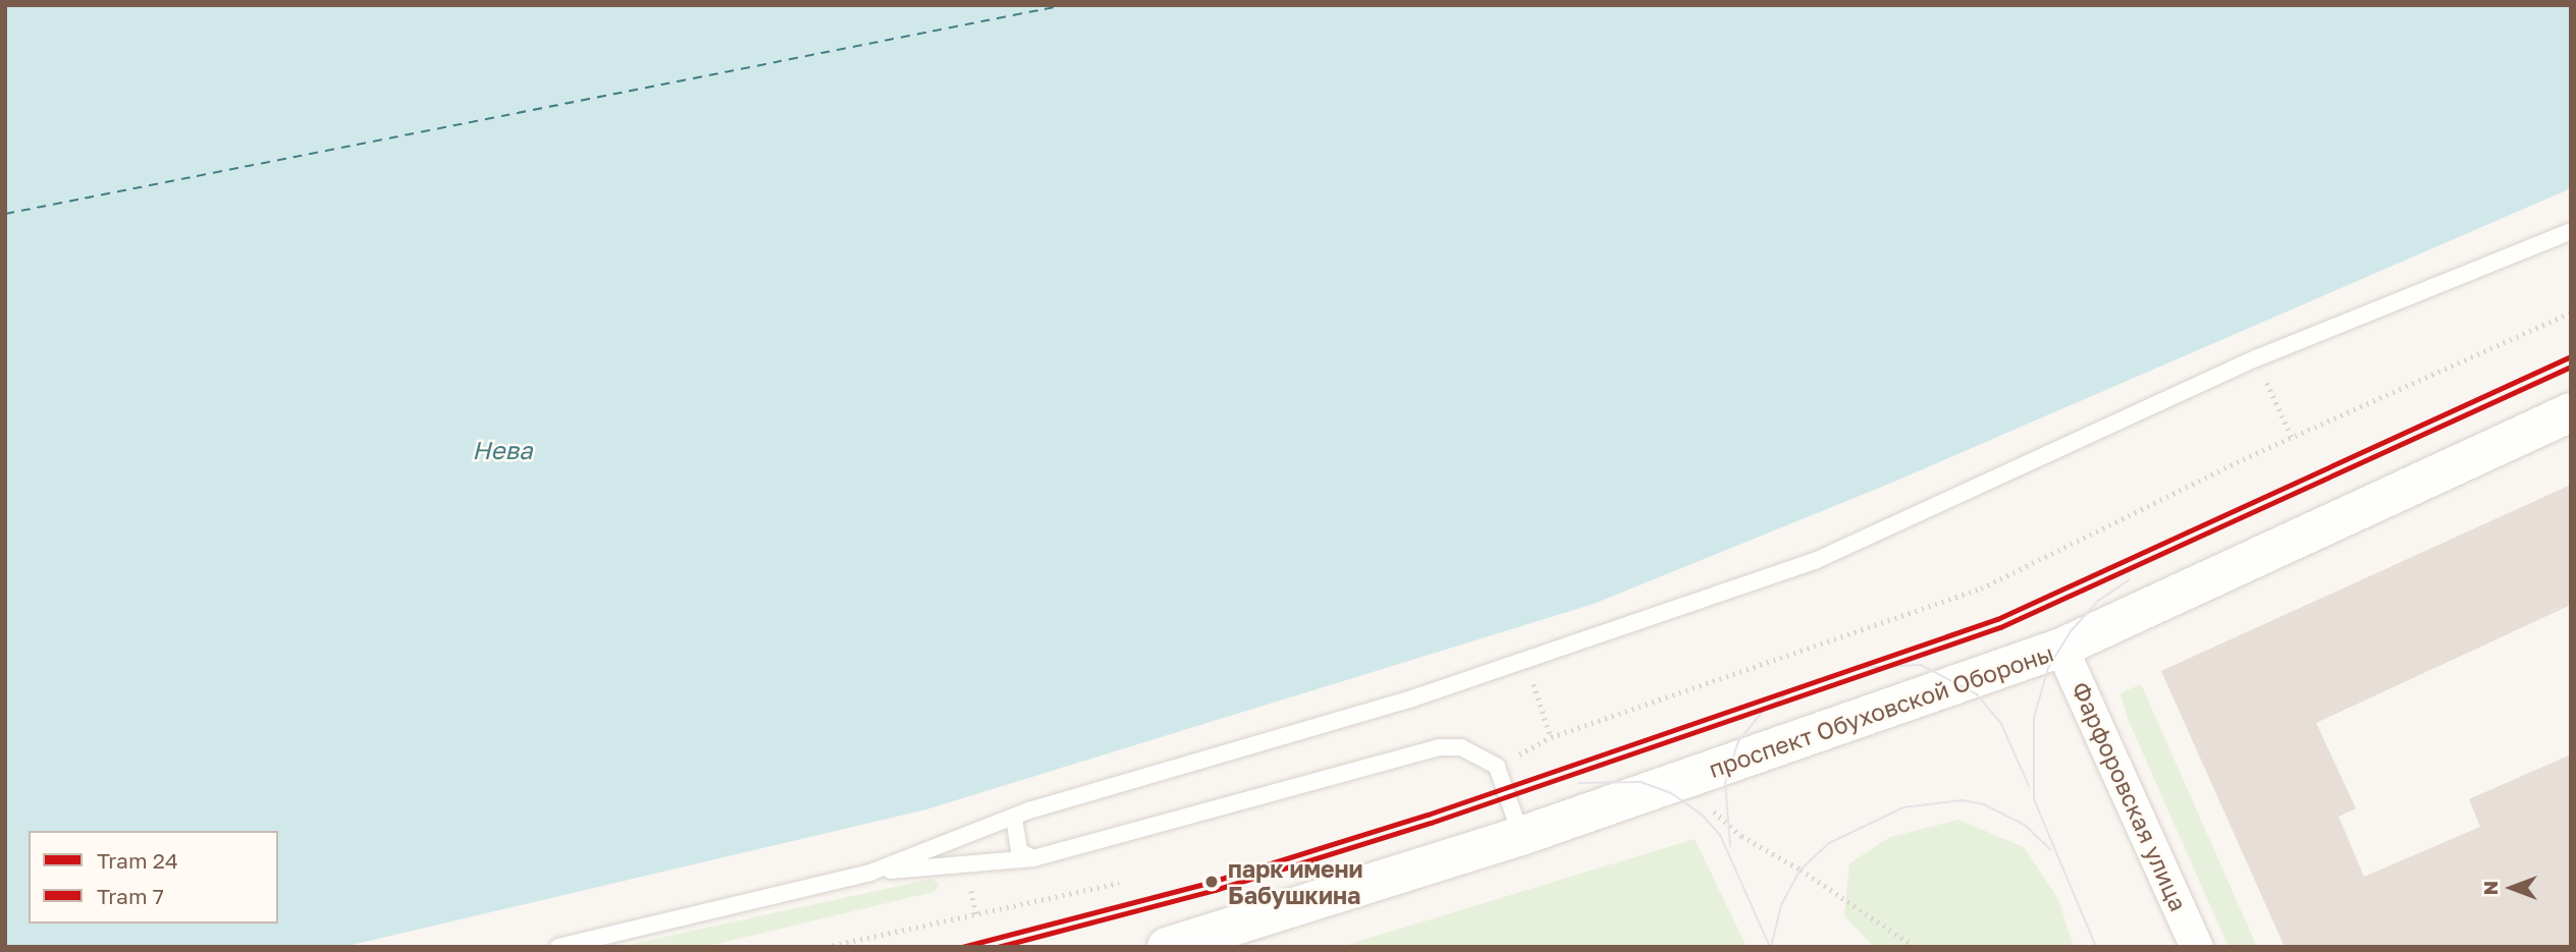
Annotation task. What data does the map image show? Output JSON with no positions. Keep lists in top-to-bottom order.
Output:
{
  "streets": {
    "main road": ["проспект Обуховской Обороны"],
    "street": ["Фарфоровская улица"]
  },
  "crossings": [
    ["проспект Обуховской Обороны", "Фарфоровская улица"]
  ],
  "water": ["Нева"],
  "places": ["парк имени Бабушкина"],
  "lines": ["tram line 24", "tram line 7"],
  "legend": ["Tram 24", "Tram 7"],
  "north": "left"
}
